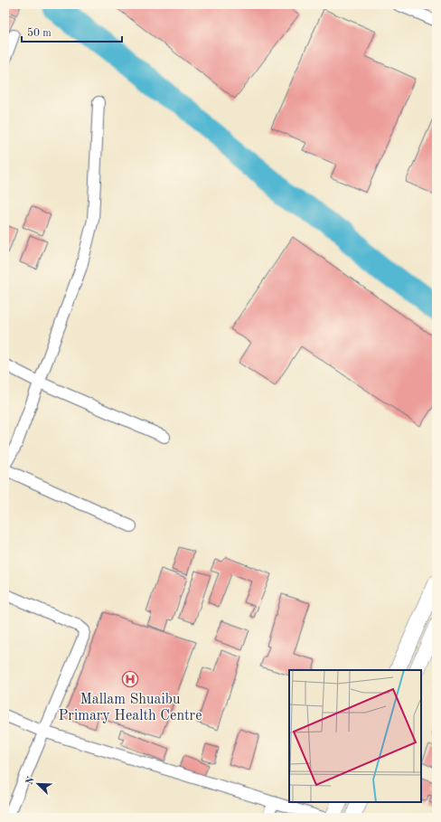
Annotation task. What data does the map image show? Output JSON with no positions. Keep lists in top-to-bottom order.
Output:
{
  "places": {
    "hospital": ["Mallam Shuaibu Primary Health Centre"]
  },
  "scale_bar": "50 m",
  "north": "top left"
}
